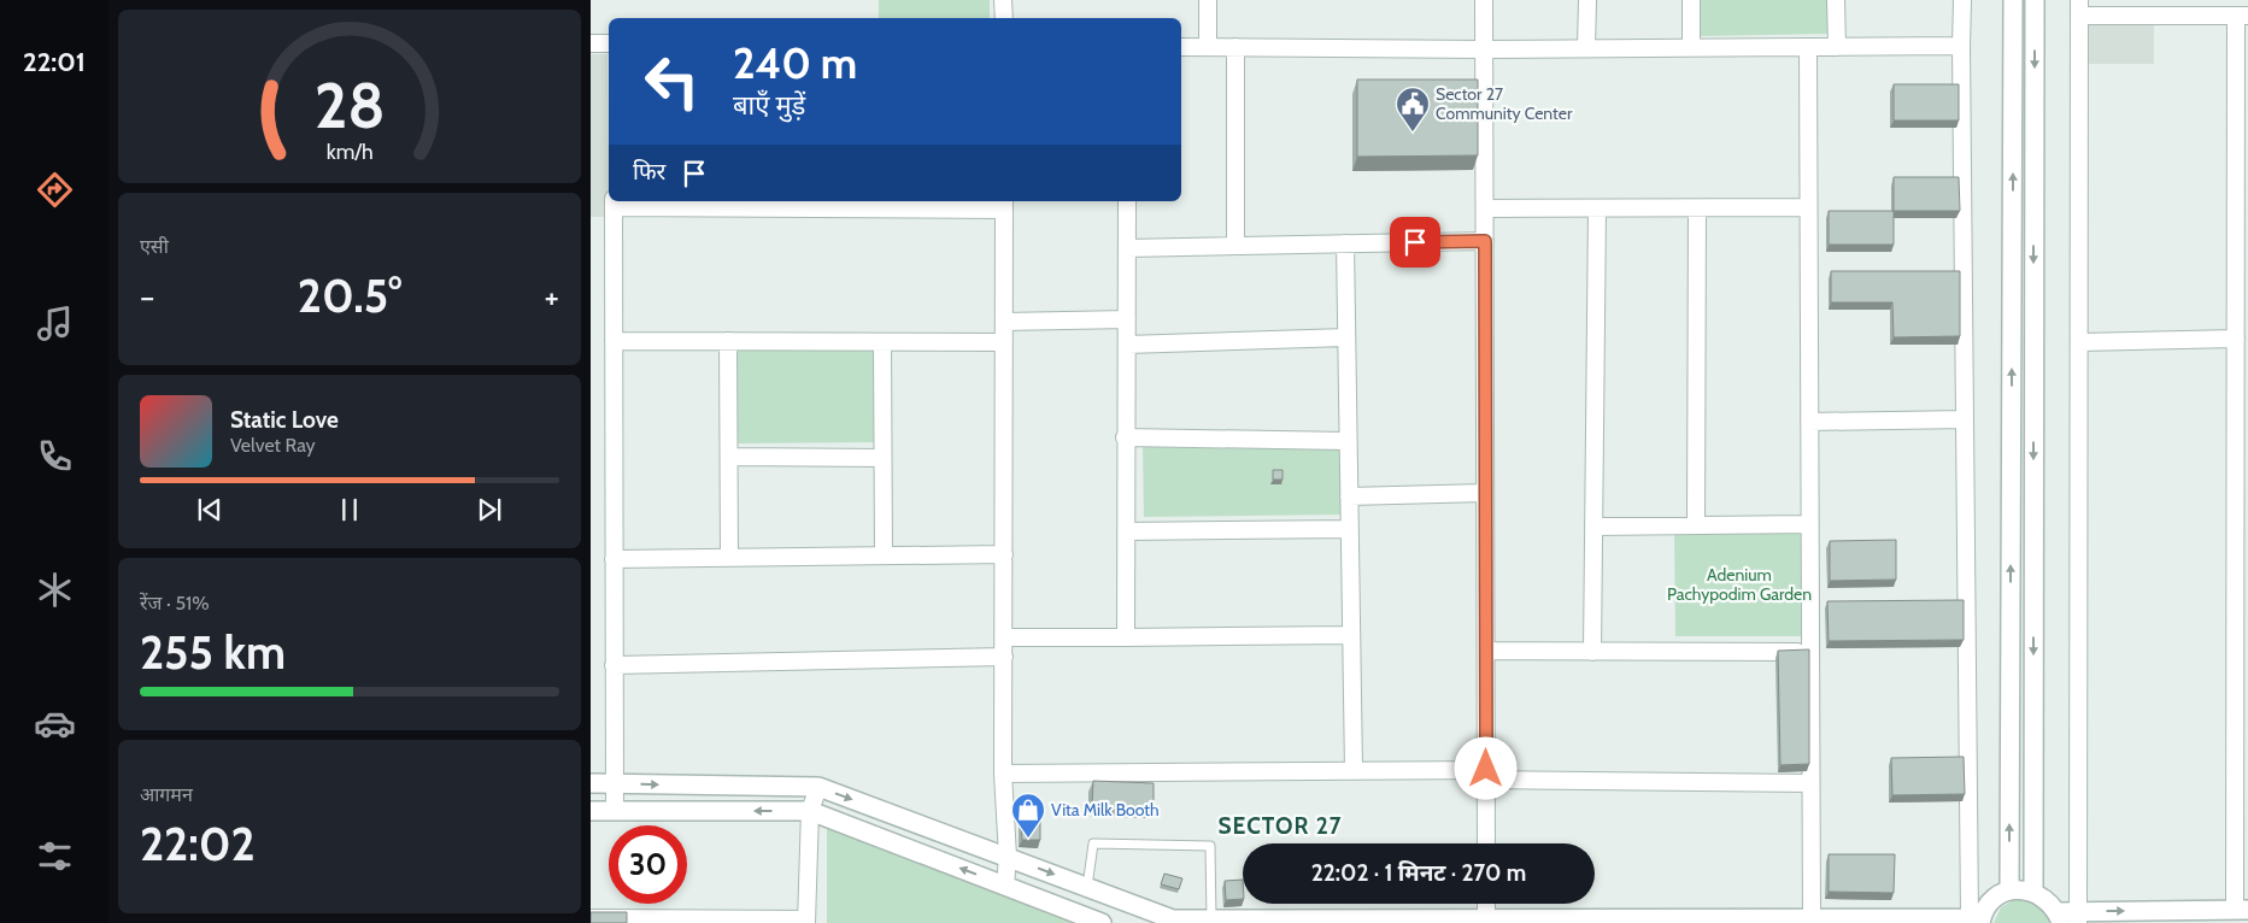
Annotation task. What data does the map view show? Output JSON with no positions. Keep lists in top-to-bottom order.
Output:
{
  "districts": ["SECTOR 27"],
  "parks": ["Adenium Pachypodim Garden"],
  "places": {
    "public building": ["Sector 27 Community Center"],
    "shop": ["Vita Milk Booth"]
  },
  "page": {
    "tabs": "22:01",
    "turn": ["240 m", "बाएँ मुड़ें"],
    "then": "फिर",
    "tile": [
      "एसी",
      ["रेंज · 51%", "255 km"],
      ["आगमन", "22:02"]
    ],
    "heat": ["−", "20.5°", "+"],
    "song": ["Static Love", "Velvet Ray"],
    "limit": "30",
    "trip": "22:02 · 1 मिनट · 270 m",
    "gauge": ["28", "km/h"]
  }
}
